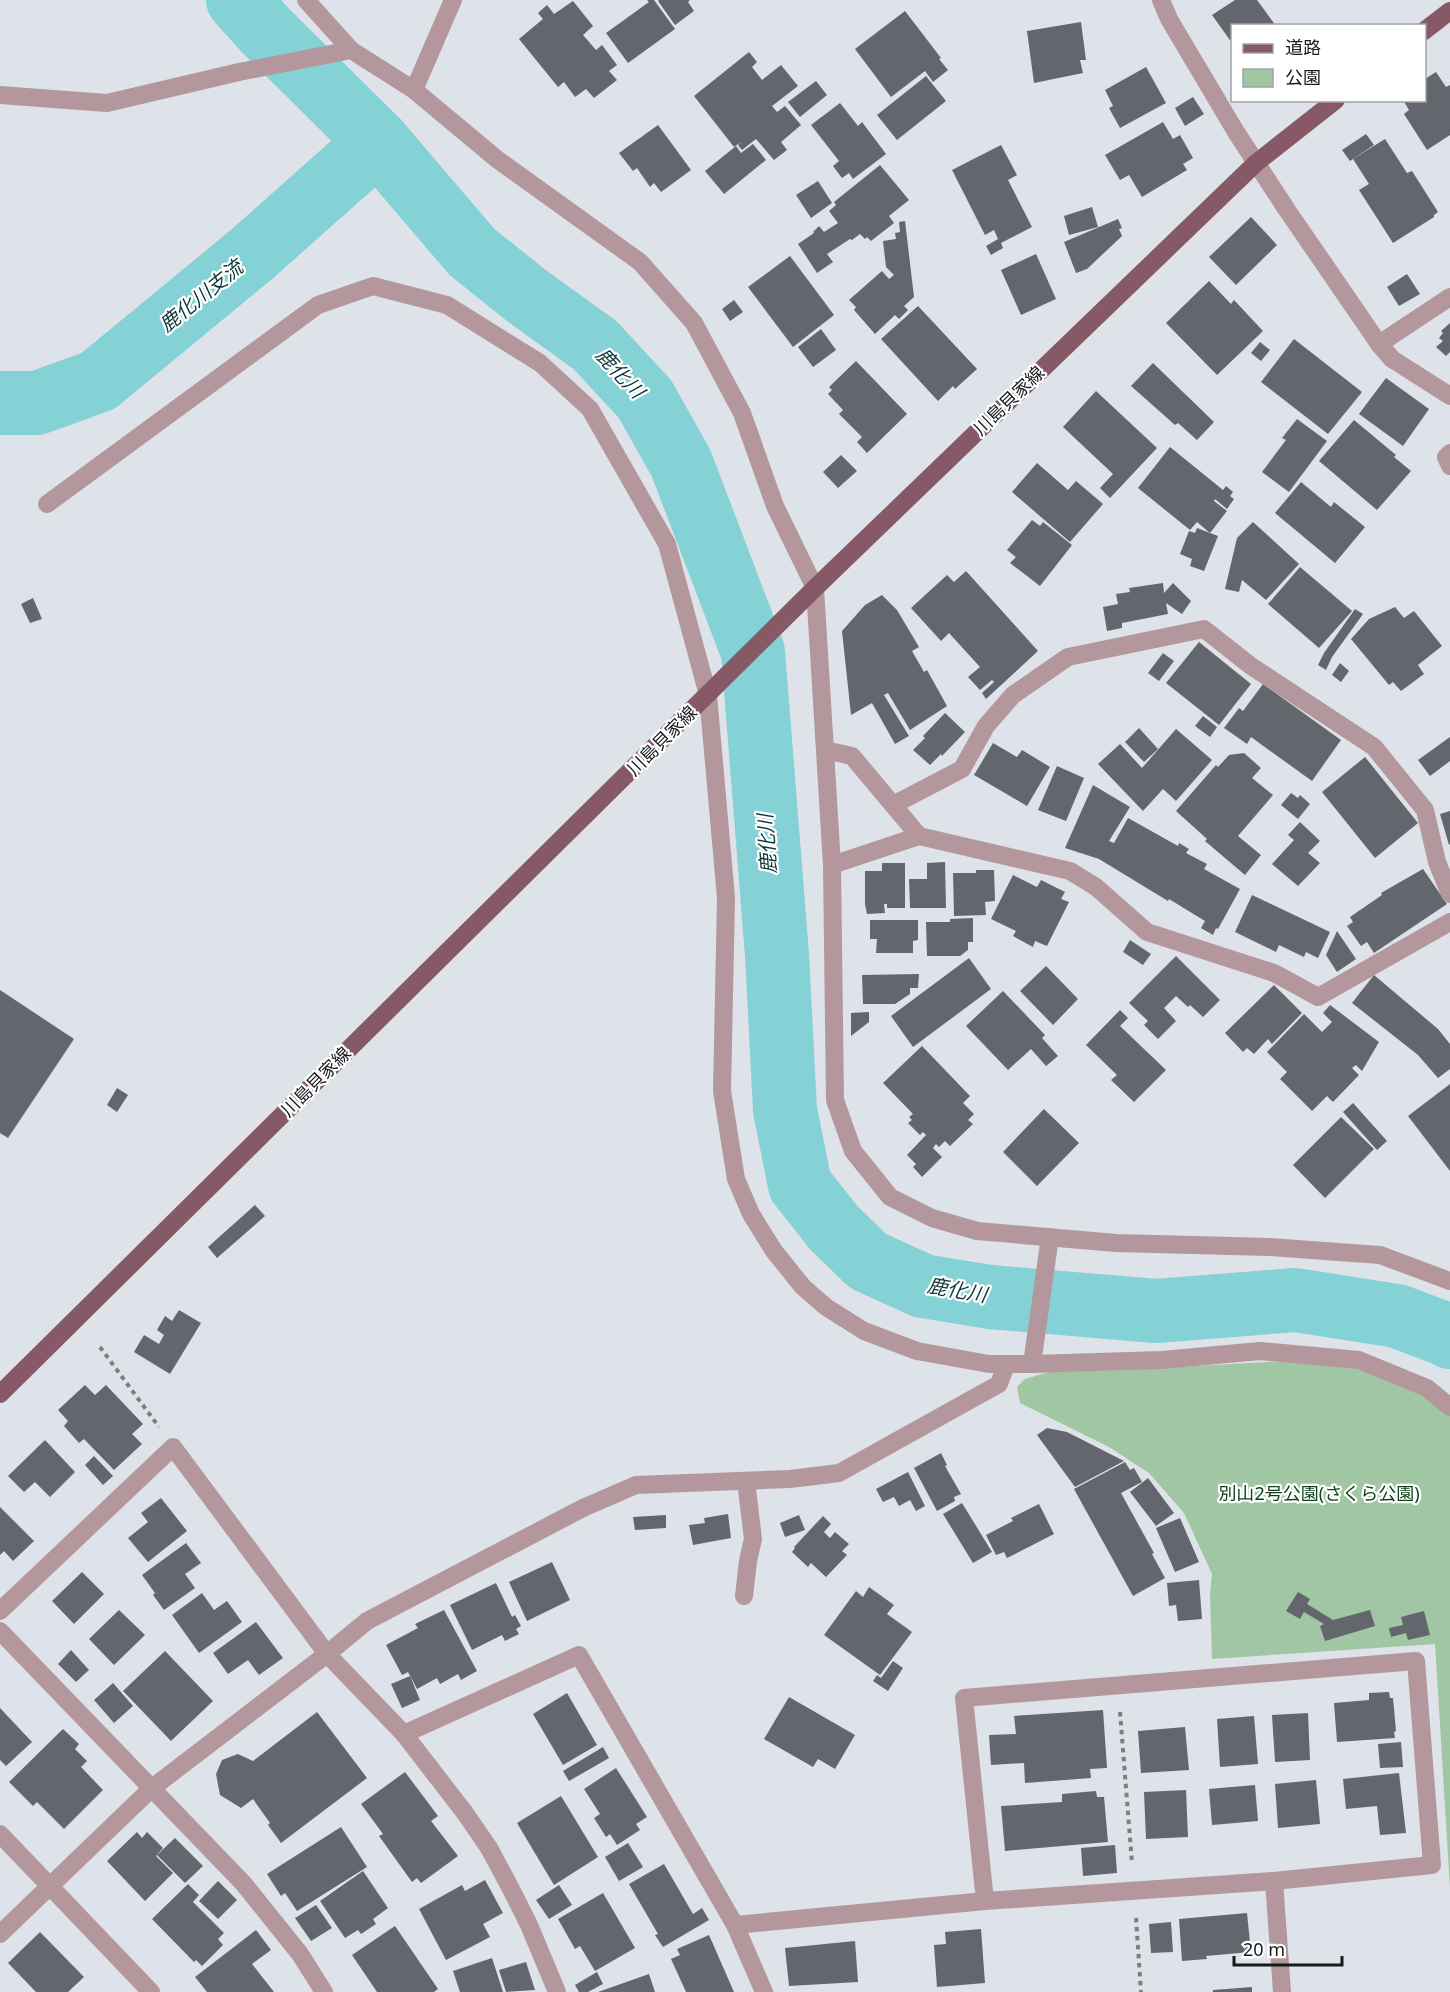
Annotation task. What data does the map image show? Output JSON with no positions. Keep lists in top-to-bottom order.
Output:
{
  "streets": {
    "main road": ["川島貝家線"]
  },
  "water": ["鹿化川支流", "鹿化川"],
  "parks": ["別山2号公園(さくら公園)"],
  "legend": ["道路", "公園"],
  "scale_bar": "20 m"
}
